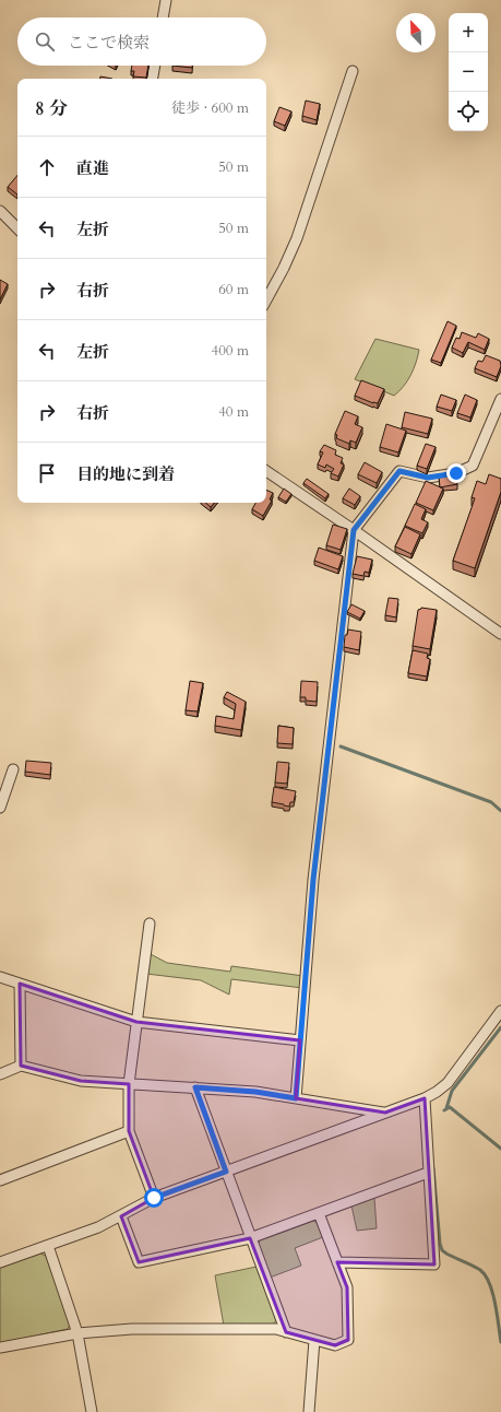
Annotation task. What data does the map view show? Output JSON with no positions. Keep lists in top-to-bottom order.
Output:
{
  "north": "top left",
  "page": {
    "map_buttons": ["+", "−"],
    "search": "ここで検索",
    "heading": ["8 分", "徒歩 · 600 m"],
    "list": [
      ["直進", "50 m"],
      ["左折", "50 m"],
      ["右折", "60 m"],
      ["左折", "400 m"],
      ["右折", "40 m"],
      "目的地に到着"
    ]
  }
}
